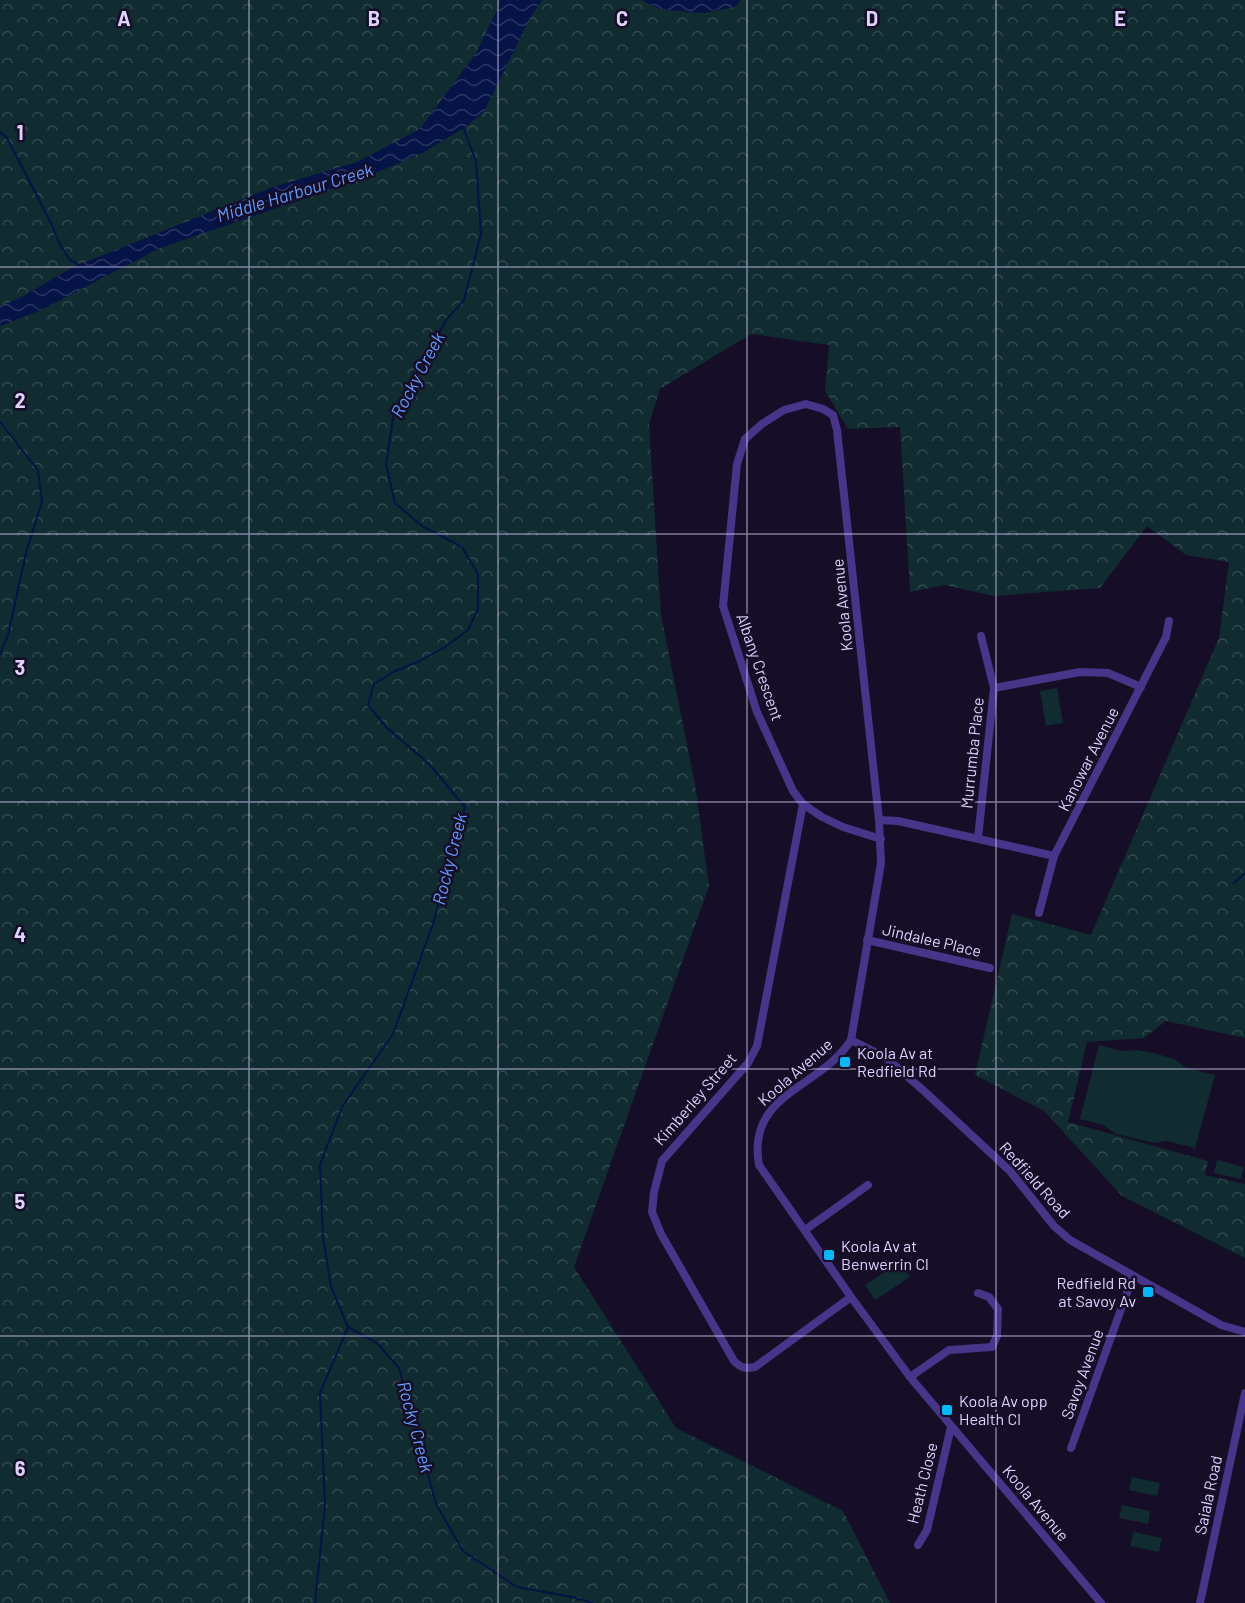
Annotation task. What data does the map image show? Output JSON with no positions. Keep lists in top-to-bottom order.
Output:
{
  "streets": {
    "street": [
      "Koola Avenue",
      "Albany Crescent",
      "Murrumba Place",
      "Kanowar Avenue",
      "Jindalee Place",
      "Kimberley Street",
      "Redfield Road",
      "Savoy Avenue",
      "Heath Close",
      "Saiala Road"
    ]
  },
  "crossings": [
    ["Koola Avenue", "Albany Crescent"],
    ["Koola Avenue", "Jindalee Place"],
    ["Koola Avenue", "Kimberley Street"],
    ["Koola Avenue", "Redfield Road"],
    ["Koola Avenue", "Heath Close"],
    ["Albany Crescent", "Kimberley Street"],
    ["Redfield Road", "Savoy Avenue"]
  ],
  "water": ["Middle Harbour Creek", "Rocky Creek"],
  "places": {
    "transit": [
      "Koola Av at Redfield Rd",
      "Koola Av at Benwerrin Cl",
      "Redfield Rd at Savoy Av",
      "Koola Av opp Health Cl"
    ]
  },
  "grid": {
    "columns": [
      "A",
      "B",
      "C",
      "D",
      "E"
    ],
    "rows": [
      "1",
      "2",
      "3",
      "4",
      "5",
      "6"
    ]
  }
}
